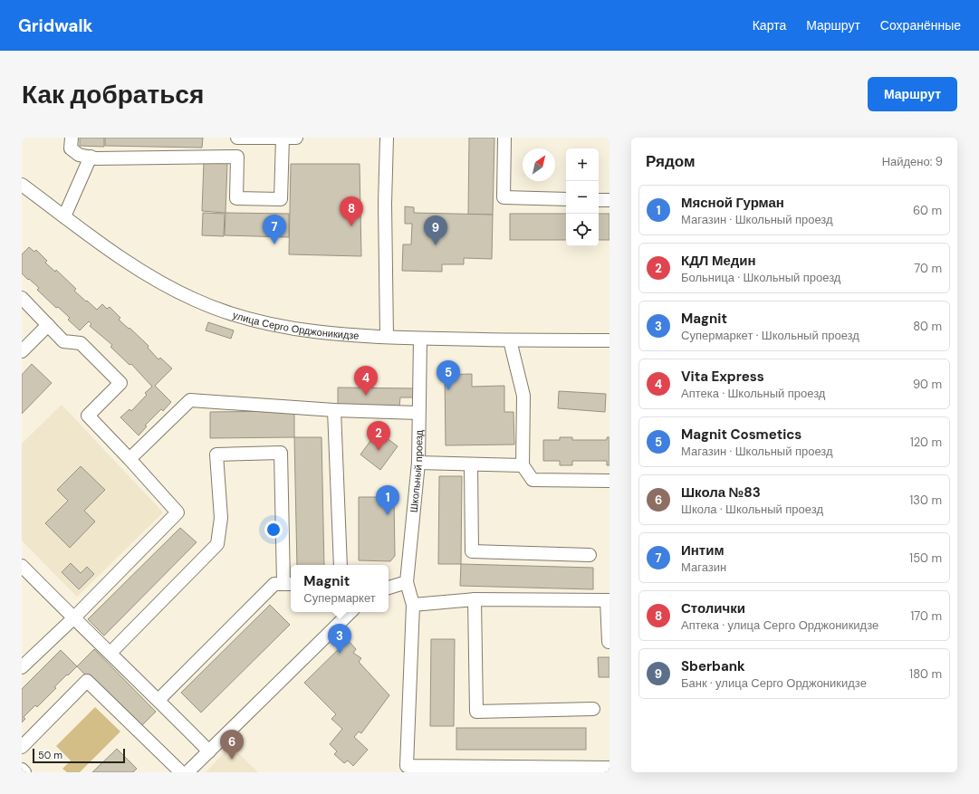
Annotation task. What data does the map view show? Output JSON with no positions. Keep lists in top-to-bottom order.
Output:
{
  "streets": {
    "street": ["улица Серго Орджоникидзе", "Школьный проезд"]
  },
  "crossings": [
    ["улица Серго Орджоникидзе", "Школьный проезд"]
  ],
  "scale_bar": "50 m",
  "north": "top right",
  "page": {
    "header": "Gridwalk",
    "nav": ["Карта", "Маршрут", "Сохранённые"],
    "buttons": "Маршрут",
    "title": "Как добраться",
    "heading": ["Рядом", "Найдено: 9"],
    "map_buttons": ["+", "−"],
    "list": [
      {
        "mark": "1",
        "name": "Мясной Гурман",
        "note": "Магазин · Школьный проезд",
        "value": "60 m"
      },
      {
        "mark": "2",
        "name": "КДЛ Медин",
        "note": "Больница · Школьный проезд",
        "value": "70 m"
      },
      {
        "mark": "3",
        "name": "Magnit",
        "note": "Супермаркет · Школьный проезд",
        "value": "80 m"
      },
      {
        "mark": "4",
        "name": "Vita Express",
        "note": "Аптека · Школьный проезд",
        "value": "90 m"
      },
      {
        "mark": "5",
        "name": "Magnit Cosmetics",
        "note": "Магазин · Школьный проезд",
        "value": "120 m"
      },
      {
        "mark": "6",
        "name": "Школа №83",
        "note": "Школа · Школьный проезд",
        "value": "130 m"
      },
      {
        "mark": "7",
        "name": "Интим",
        "note": "Магазин",
        "value": "150 m"
      },
      {
        "mark": "8",
        "name": "Столички",
        "note": "Аптека · улица Серго Орджоникидзе",
        "value": "170 m"
      },
      {
        "mark": "9",
        "name": "Sberbank",
        "note": "Банк · улица Серго Орджоникидзе",
        "value": "180 m"
      }
    ],
    "pins": [
      "8",
      "7",
      "9",
      "5",
      "4",
      "2",
      "1",
      "3",
      "6"
    ],
    "popup": ["Magnit", "Супермаркет"],
    "scale": "50 m"
  }
}
